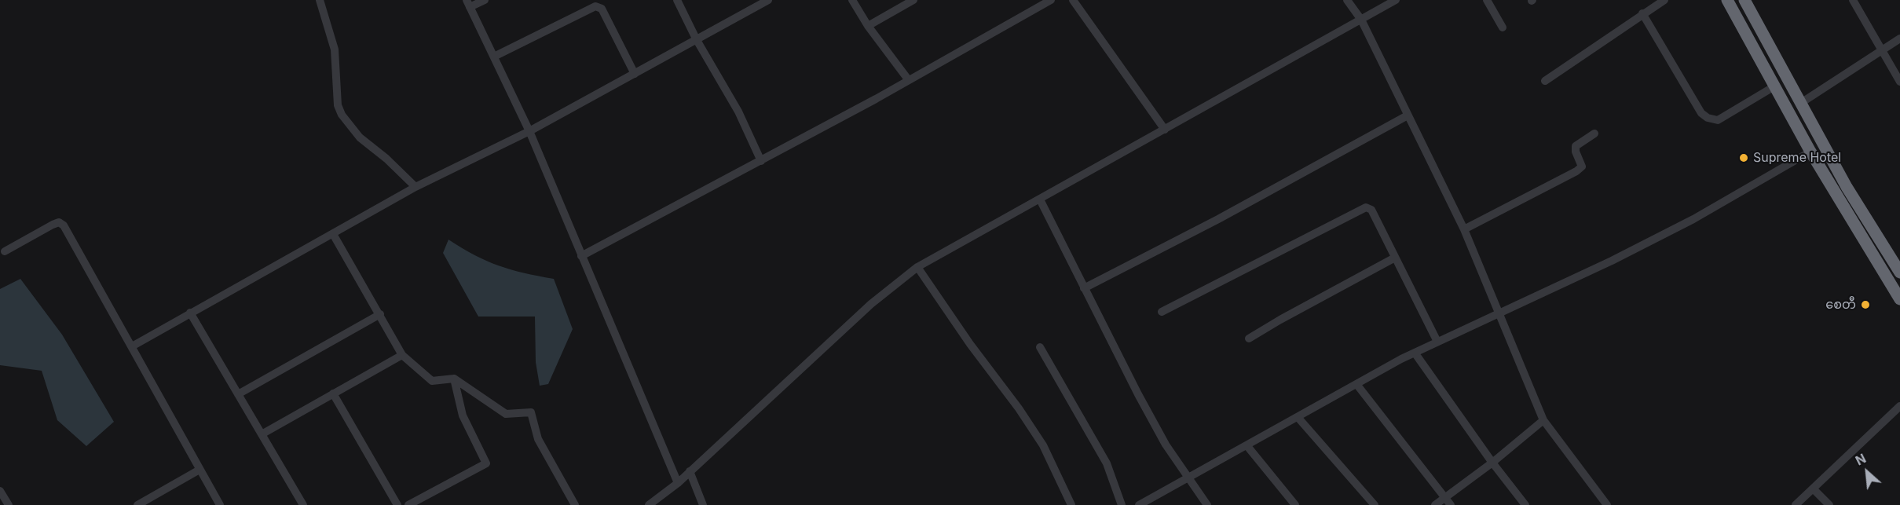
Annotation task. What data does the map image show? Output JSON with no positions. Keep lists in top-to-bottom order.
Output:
{
  "places": ["Supreme Hotel", "စေတီ"],
  "north": "top left"
}
